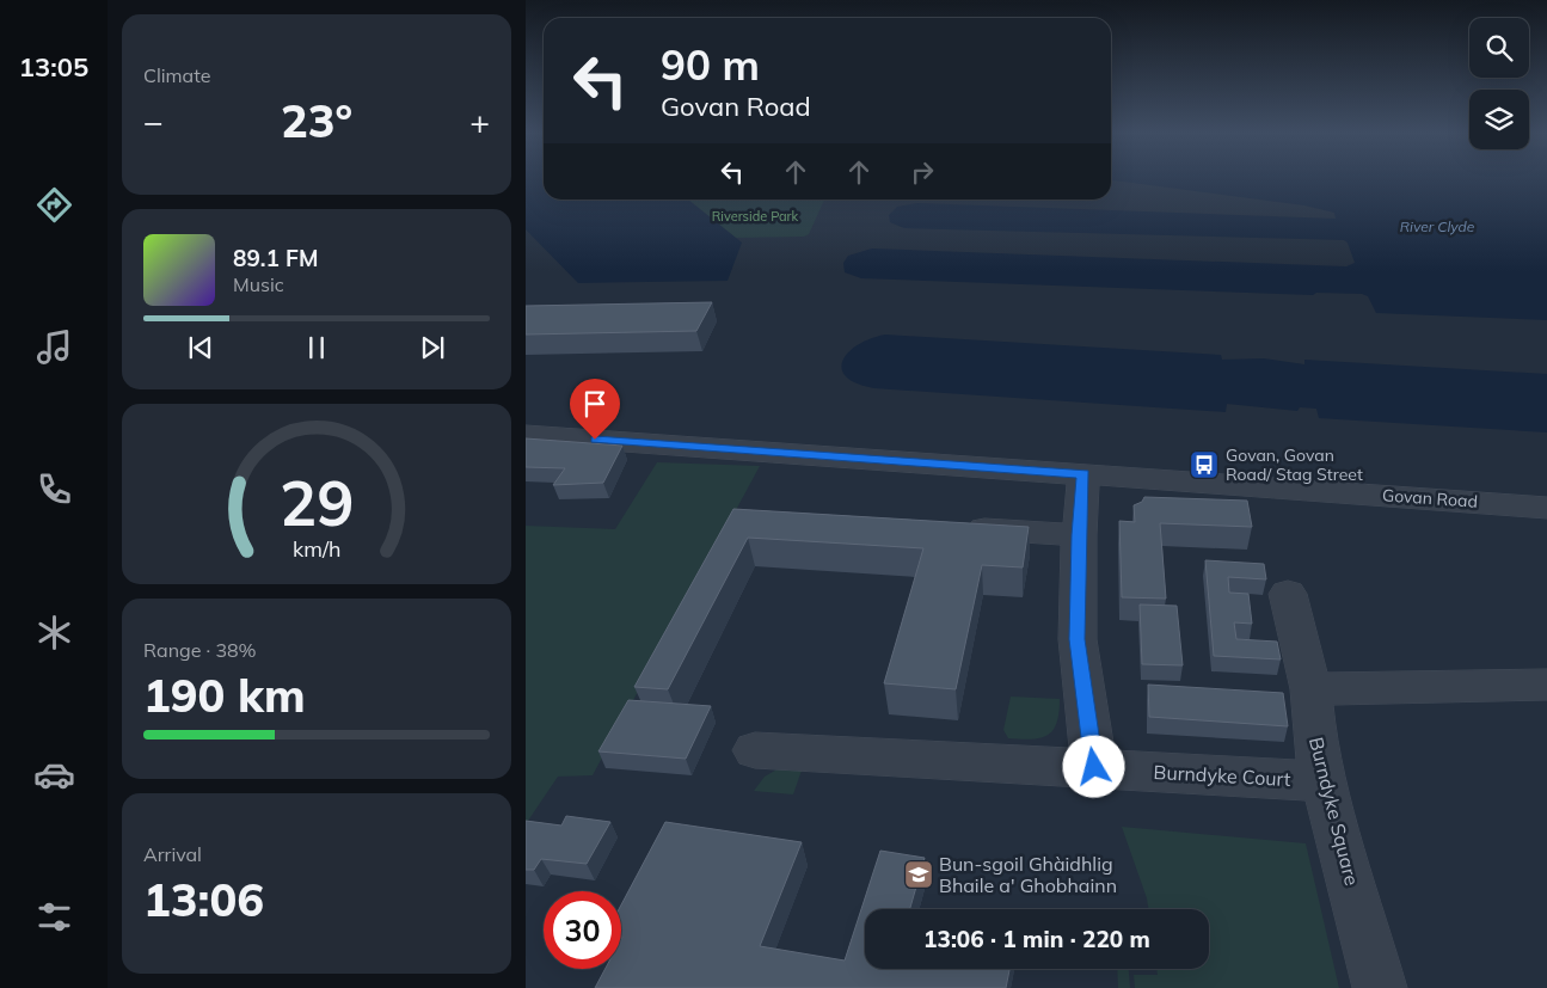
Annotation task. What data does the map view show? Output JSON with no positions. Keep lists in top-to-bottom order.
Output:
{
  "streets": {
    "street": ["Govan Road", "Burndyke Court", "Burndyke Square"]
  },
  "crossings": [
    ["Burndyke Court", "Burndyke Square"]
  ],
  "water": ["River Clyde"],
  "parks": ["Riverside Park"],
  "places": {
    "bus stop": ["Govan, Govan Road/ Stag Street"],
    "school or university": ["Bun-sgoil Ghàidhlig Bhaile a' Ghobhainn"]
  },
  "page": {
    "tabs": "13:05",
    "tile": [
      "Climate",
      ["Range · 38%", "190 km"],
      ["Arrival", "13:06"]
    ],
    "turn": ["90 m", "Govan Road"],
    "heat": ["−", "23°", "+"],
    "song": ["89.1 FM", "Music"],
    "limit": "30",
    "trip": "13:06 · 1 min · 220 m",
    "gauge": ["29", "km/h"]
  }
}
